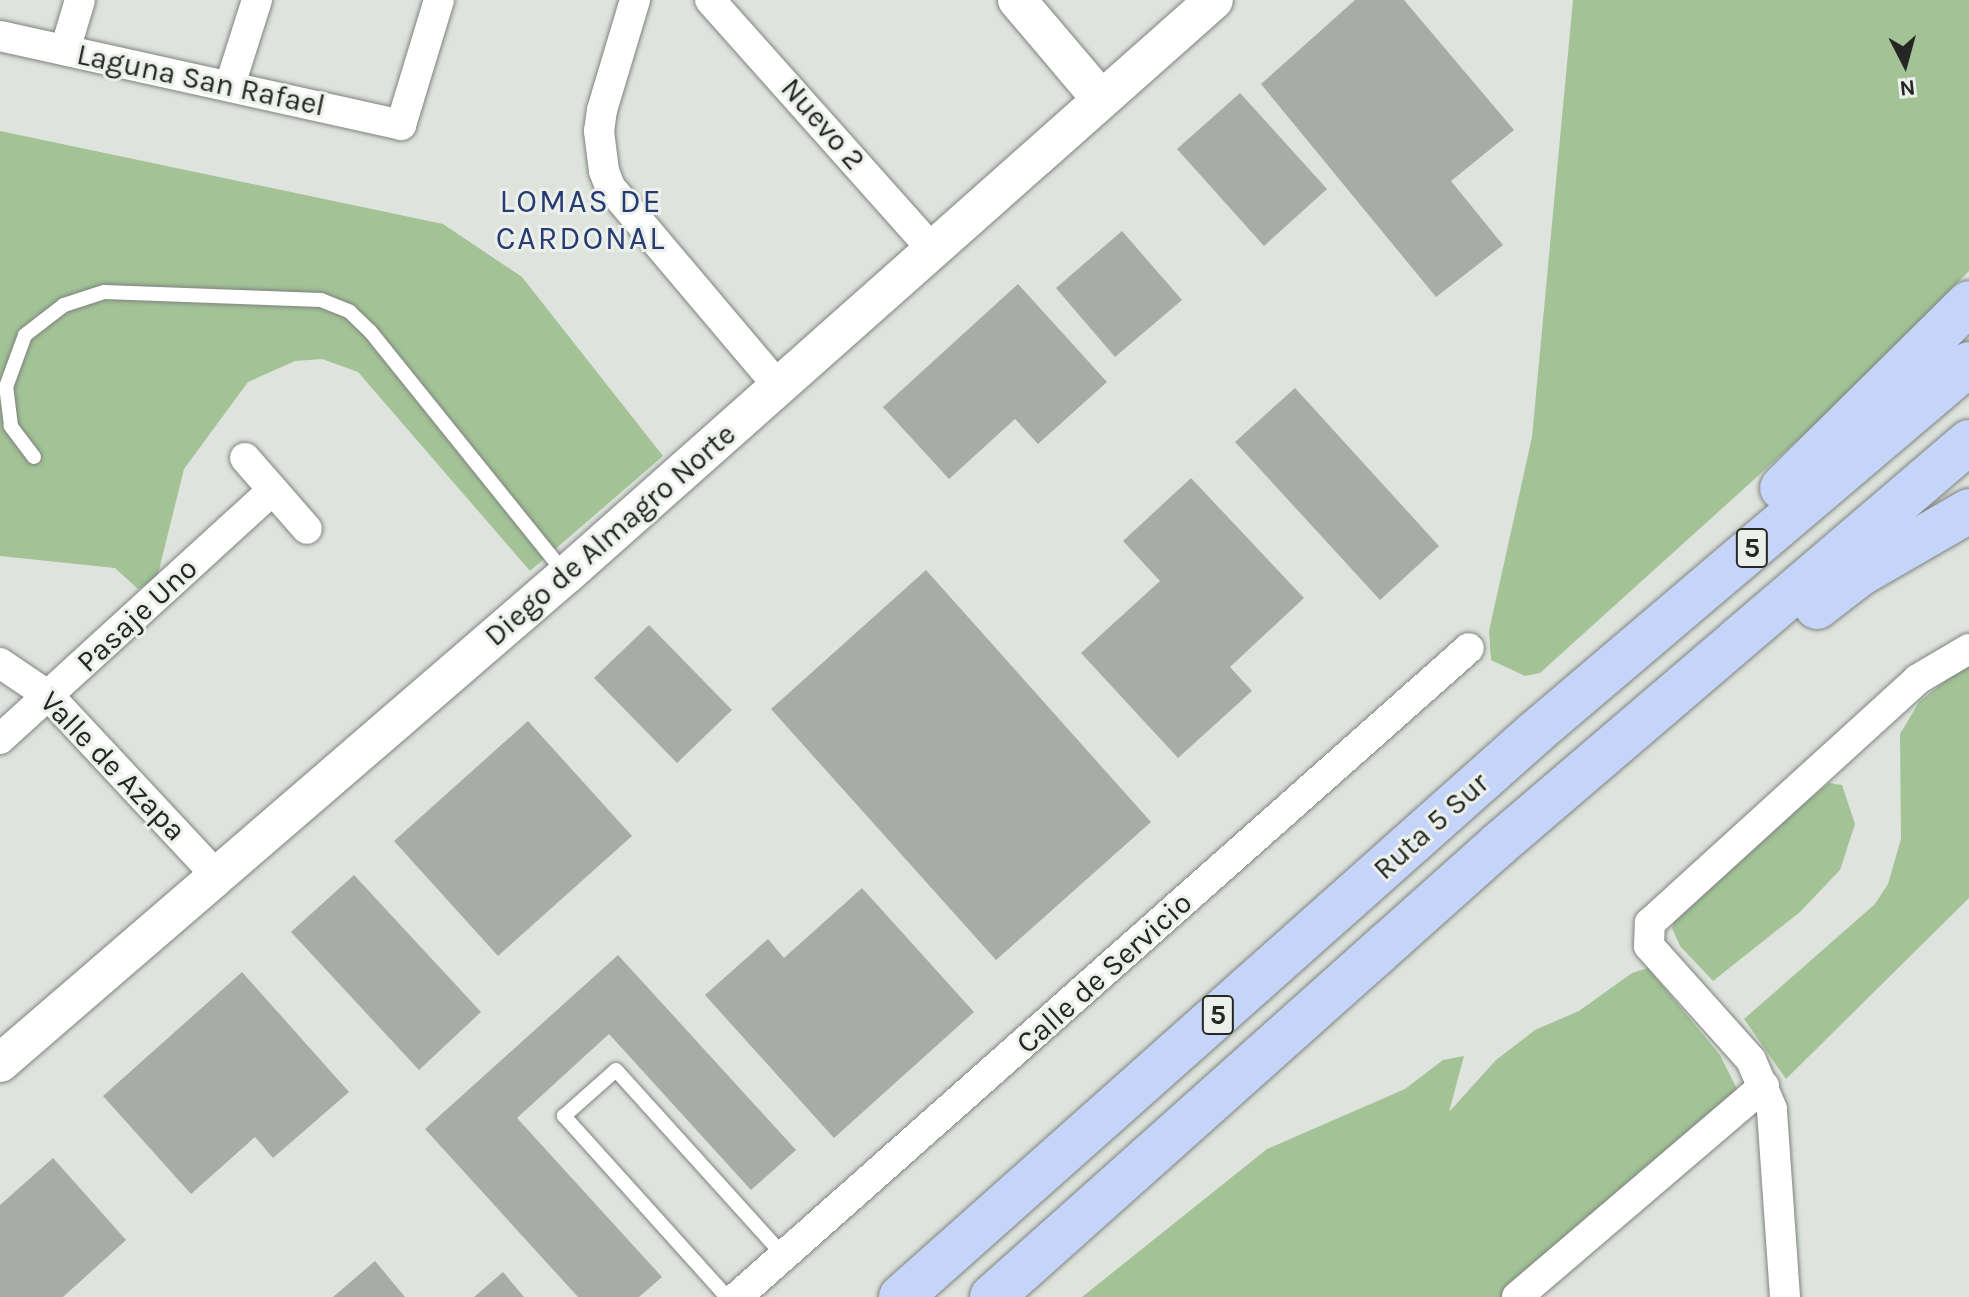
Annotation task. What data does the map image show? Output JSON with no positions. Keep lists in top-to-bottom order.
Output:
{
  "streets": {
    "highway": ["5", "Ruta 5 Sur"],
    "street": [
      "Laguna San Rafael",
      "Nuevo 2",
      "Diego de Almagro Norte",
      "Pasaje Uno",
      "Valle de Azapa",
      "Calle de Servicio"
    ]
  },
  "crossings": [
    ["Nuevo 2", "Diego de Almagro Norte"],
    ["Diego de Almagro Norte", "Valle de Azapa"],
    ["Pasaje Uno", "Valle de Azapa"]
  ],
  "districts": ["LOMAS DE CARDONAL"],
  "north": "bottom"
}
